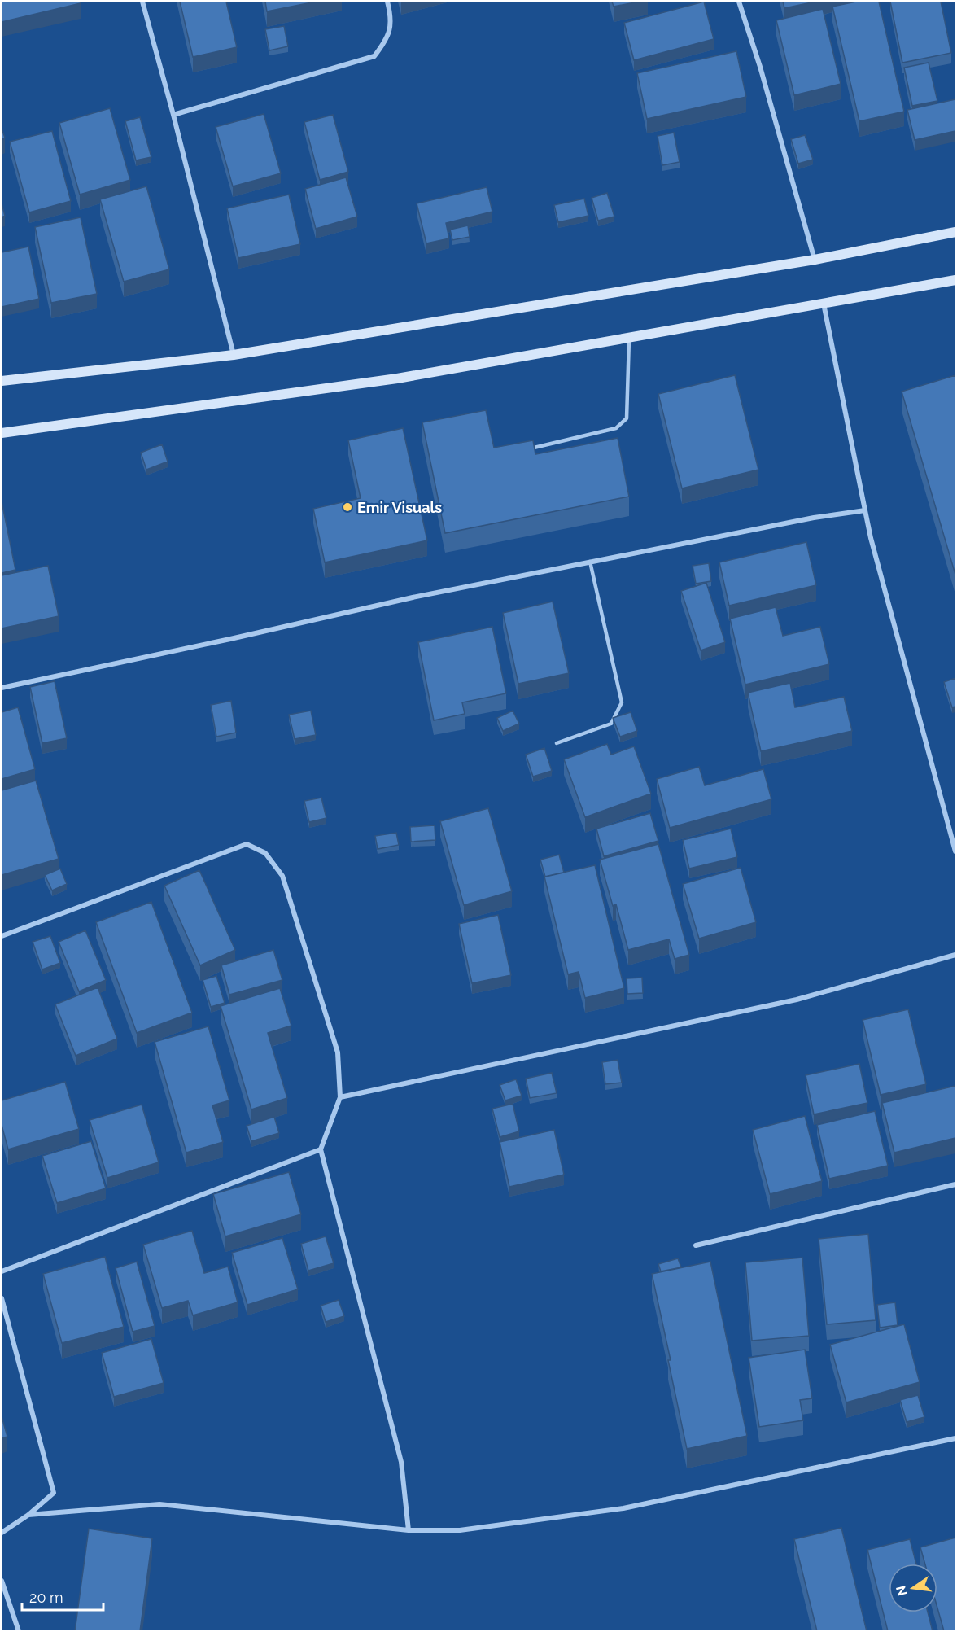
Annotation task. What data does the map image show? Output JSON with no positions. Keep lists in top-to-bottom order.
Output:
{
  "places": ["Emir Visuals"],
  "scale_bar": "20 m",
  "north": "left"
}
